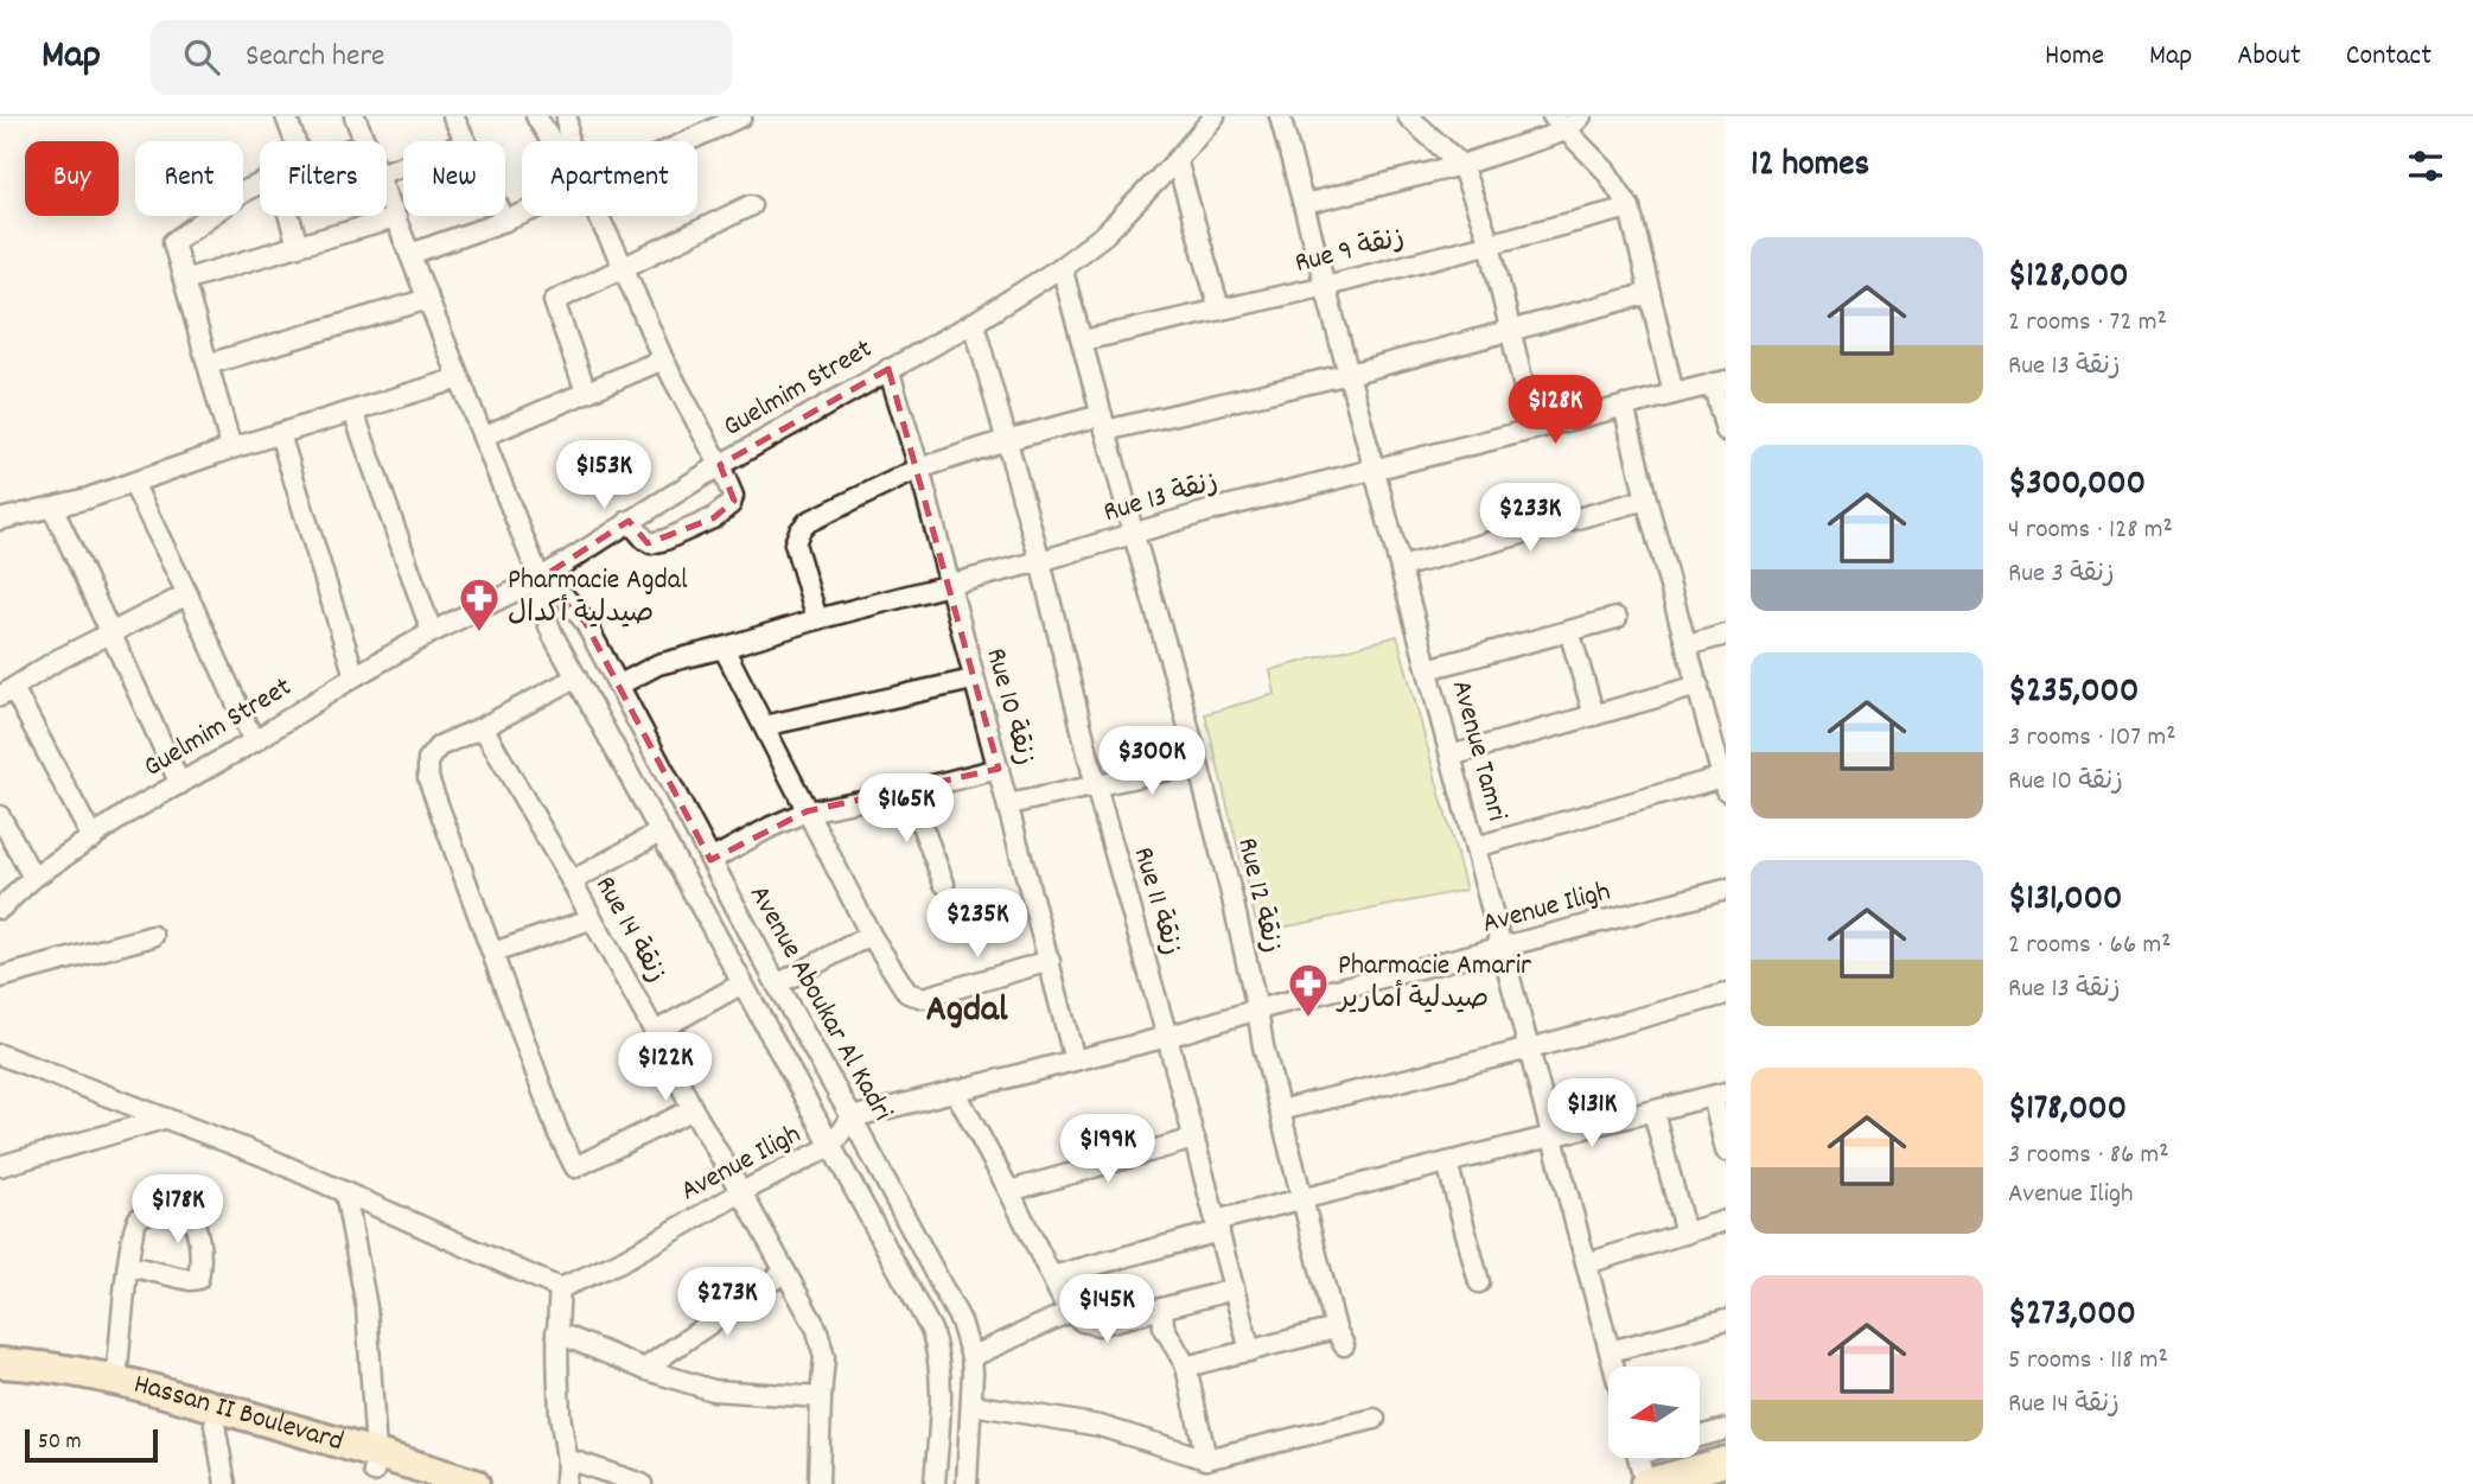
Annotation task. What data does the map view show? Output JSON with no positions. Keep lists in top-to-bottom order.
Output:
{
  "streets": {
    "main road": ["Hassan II Boulevard"],
    "street": [
      "Rue 9 زنقة",
      "Guelmim Street",
      "Rue 13 زنقة",
      "Rue 10 زنقة",
      "Avenue Tamri",
      "Rue 12 زنقة",
      "Rue 11 زنقة",
      "Avenue Iligh",
      "Rue 14 زنقة",
      "Avenue Aboukar Al Kadri"
    ]
  },
  "crossings": [
    ["Rue 9 زنقة", "Avenue Tamri"],
    ["Rue 9 زنقة", "Rue 12 زنقة"],
    ["Guelmim Street", "Rue 10 زنقة"],
    ["Guelmim Street", "Rue 12 زنقة"],
    ["Guelmim Street", "Rue 11 زنقة"],
    ["Guelmim Street", "Avenue Aboukar Al Kadri"],
    ["Rue 13 زنقة", "Rue 10 زنقة"],
    ["Rue 13 زنقة", "Avenue Tamri"],
    ["Rue 13 زنقة", "Rue 12 زنقة"],
    ["Rue 13 زنقة", "Rue 11 زنقة"],
    ["Rue 13 زنقة", "Avenue Aboukar Al Kadri"],
    ["Rue 10 زنقة", "Avenue Iligh"],
    ["Avenue Tamri", "Avenue Iligh"],
    ["Rue 12 زنقة", "Rue 11 زنقة"],
    ["Rue 12 زنقة", "Avenue Iligh"],
    ["Rue 11 زنقة", "Avenue Iligh"],
    ["Avenue Iligh", "Rue 14 زنقة"],
    ["Avenue Iligh", "Avenue Aboukar Al Kadri"]
  ],
  "districts": ["Agdal"],
  "places": {
    "pharmacy": ["Pharmacie Agdal صيدلية أكدال", "Pharmacie Amarir صيدلية أمارير"]
  },
  "scale_bar": "50 m",
  "north": "left",
  "page": {
    "header": "Map",
    "search": "Search here",
    "nav": [
      "Home",
      "Map",
      "About",
      "Contact"
    ],
    "heading": "12 homes",
    "chip": [
      "Buy",
      "Rent",
      "Filters",
      "New",
      "Apartment"
    ],
    "list": [
      {
        "name": "$128,000",
        "note": "2 rooms · 72 m² · Rue 13 زنقة"
      },
      {
        "name": "$300,000",
        "note": "4 rooms · 128 m² · Rue 3 زنقة"
      },
      {
        "name": "$235,000",
        "note": "3 rooms · 107 m² · Rue 10 زنقة"
      },
      {
        "name": "$131,000",
        "note": "2 rooms · 66 m² · Rue 13 زنقة"
      },
      {
        "name": "$178,000",
        "note": "3 rooms · 86 m² · Avenue Iligh"
      },
      {
        "name": "$273,000",
        "note": "5 rooms · 118 m² · Rue 14 زنقة"
      }
    ],
    "price": [
      "$128K",
      "$153K",
      "$233K",
      "$300K",
      "$165K",
      "$235K",
      "$122K",
      "$131K",
      "$199K",
      "$178K",
      "$273K",
      "$145K"
    ],
    "scale": "50 m"
  }
}
